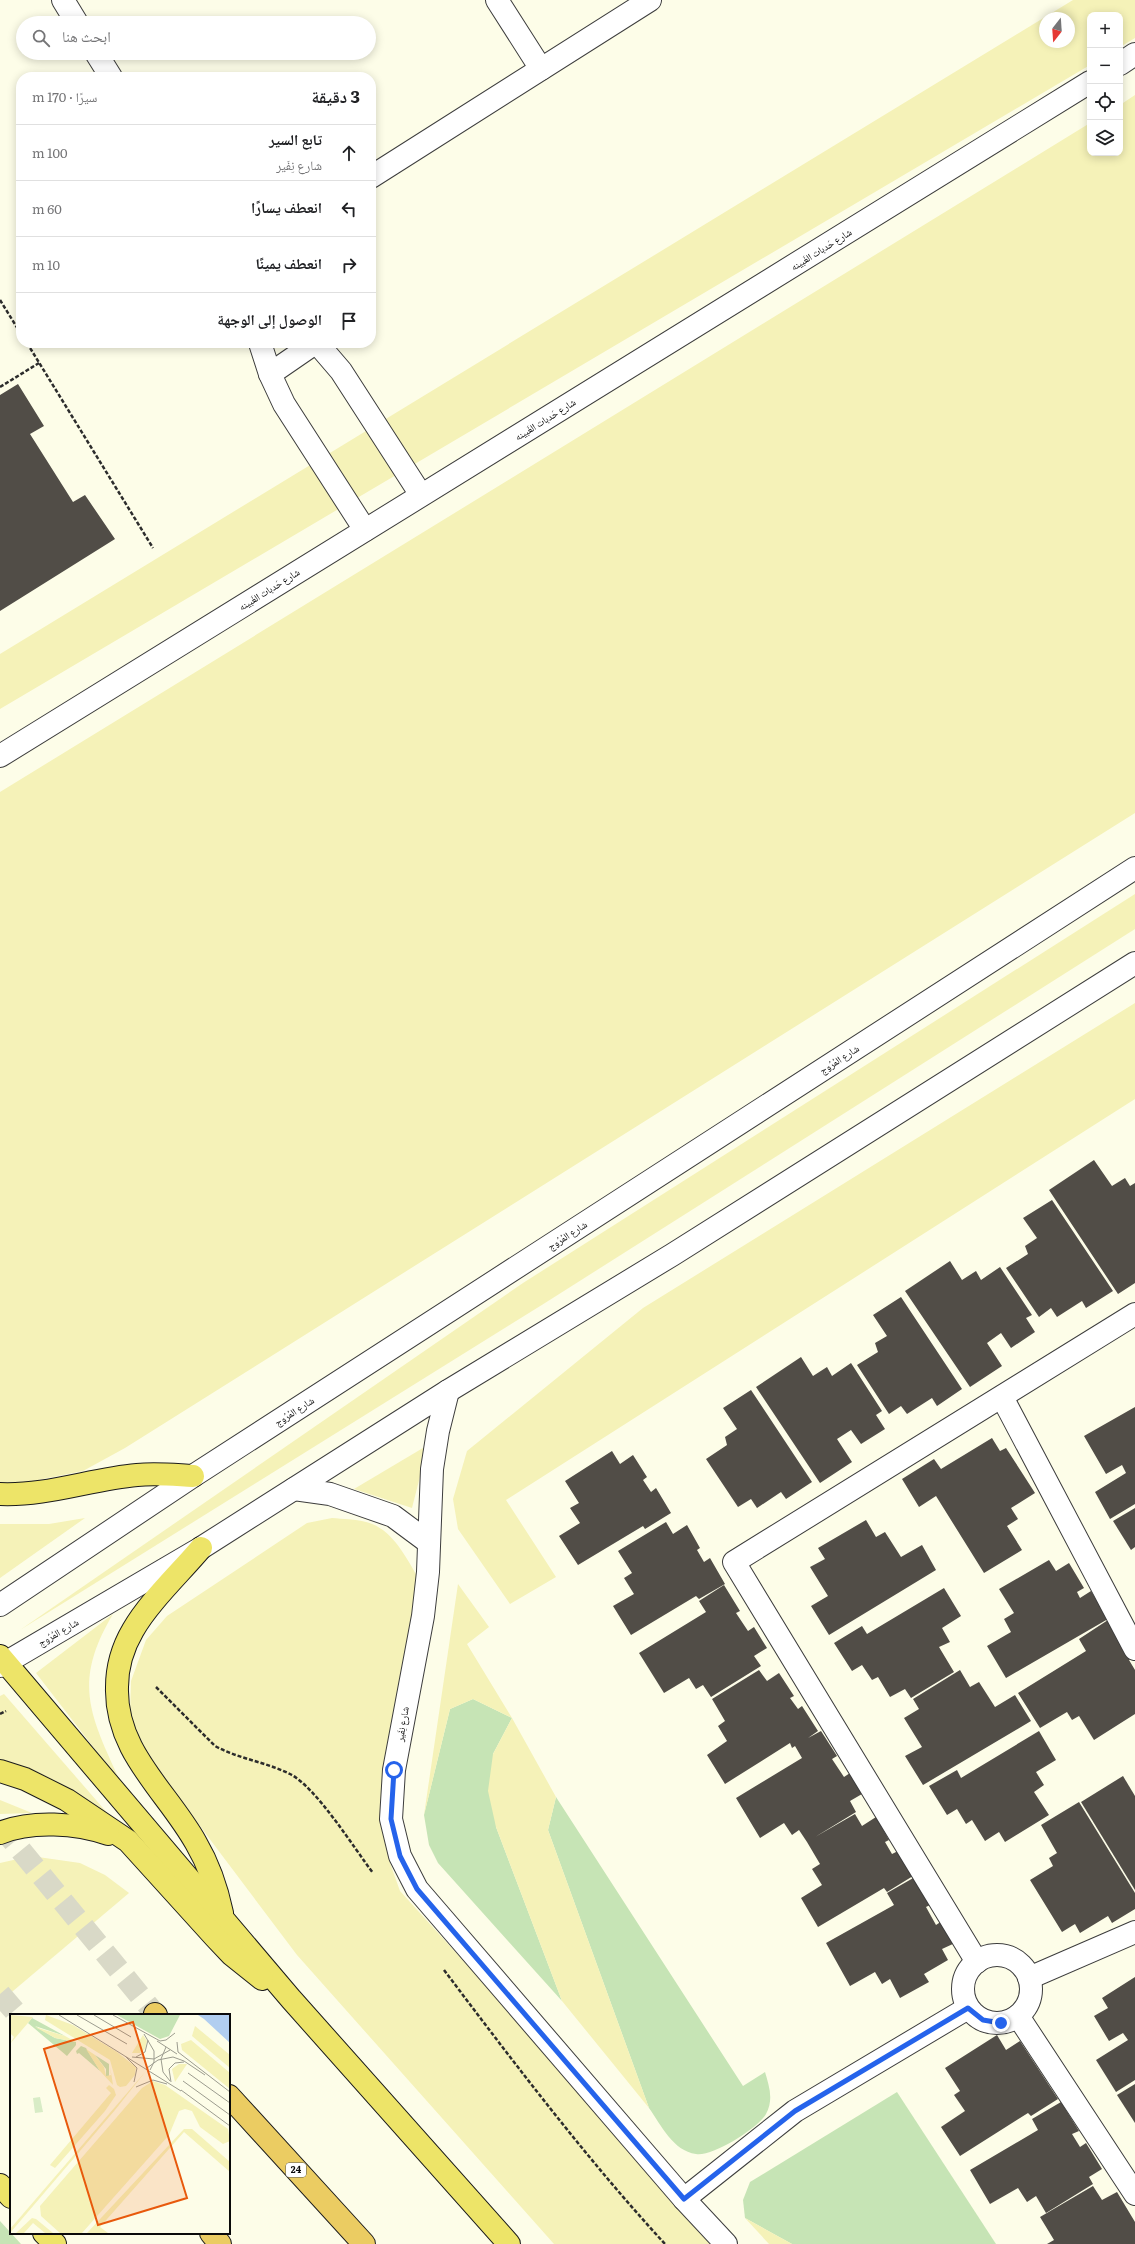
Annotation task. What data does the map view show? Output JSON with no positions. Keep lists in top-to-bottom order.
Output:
{
  "streets": {
    "highway": ["24"],
    "street": ["شارع حَدبات الغَبينه", "شارع المُرُوج", "شارع نِفَير"]
  },
  "crossings": [
    ["شارع المُرُوج", "شارع نِفَير"]
  ],
  "north": "bottom",
  "page": {
    "map_buttons": ["+", "−"],
    "search": "ابحث هنا",
    "heading": ["3 دقيقة", "سيرًا · 170 m"],
    "list": [
      ["تابع السير", "شارع نِفَير", "100 m"],
      ["انعطف يسارًا", "60 m"],
      ["انعطف يمينًا", "10 m"],
      "الوصول إلى الوجهة"
    ]
  }
}
